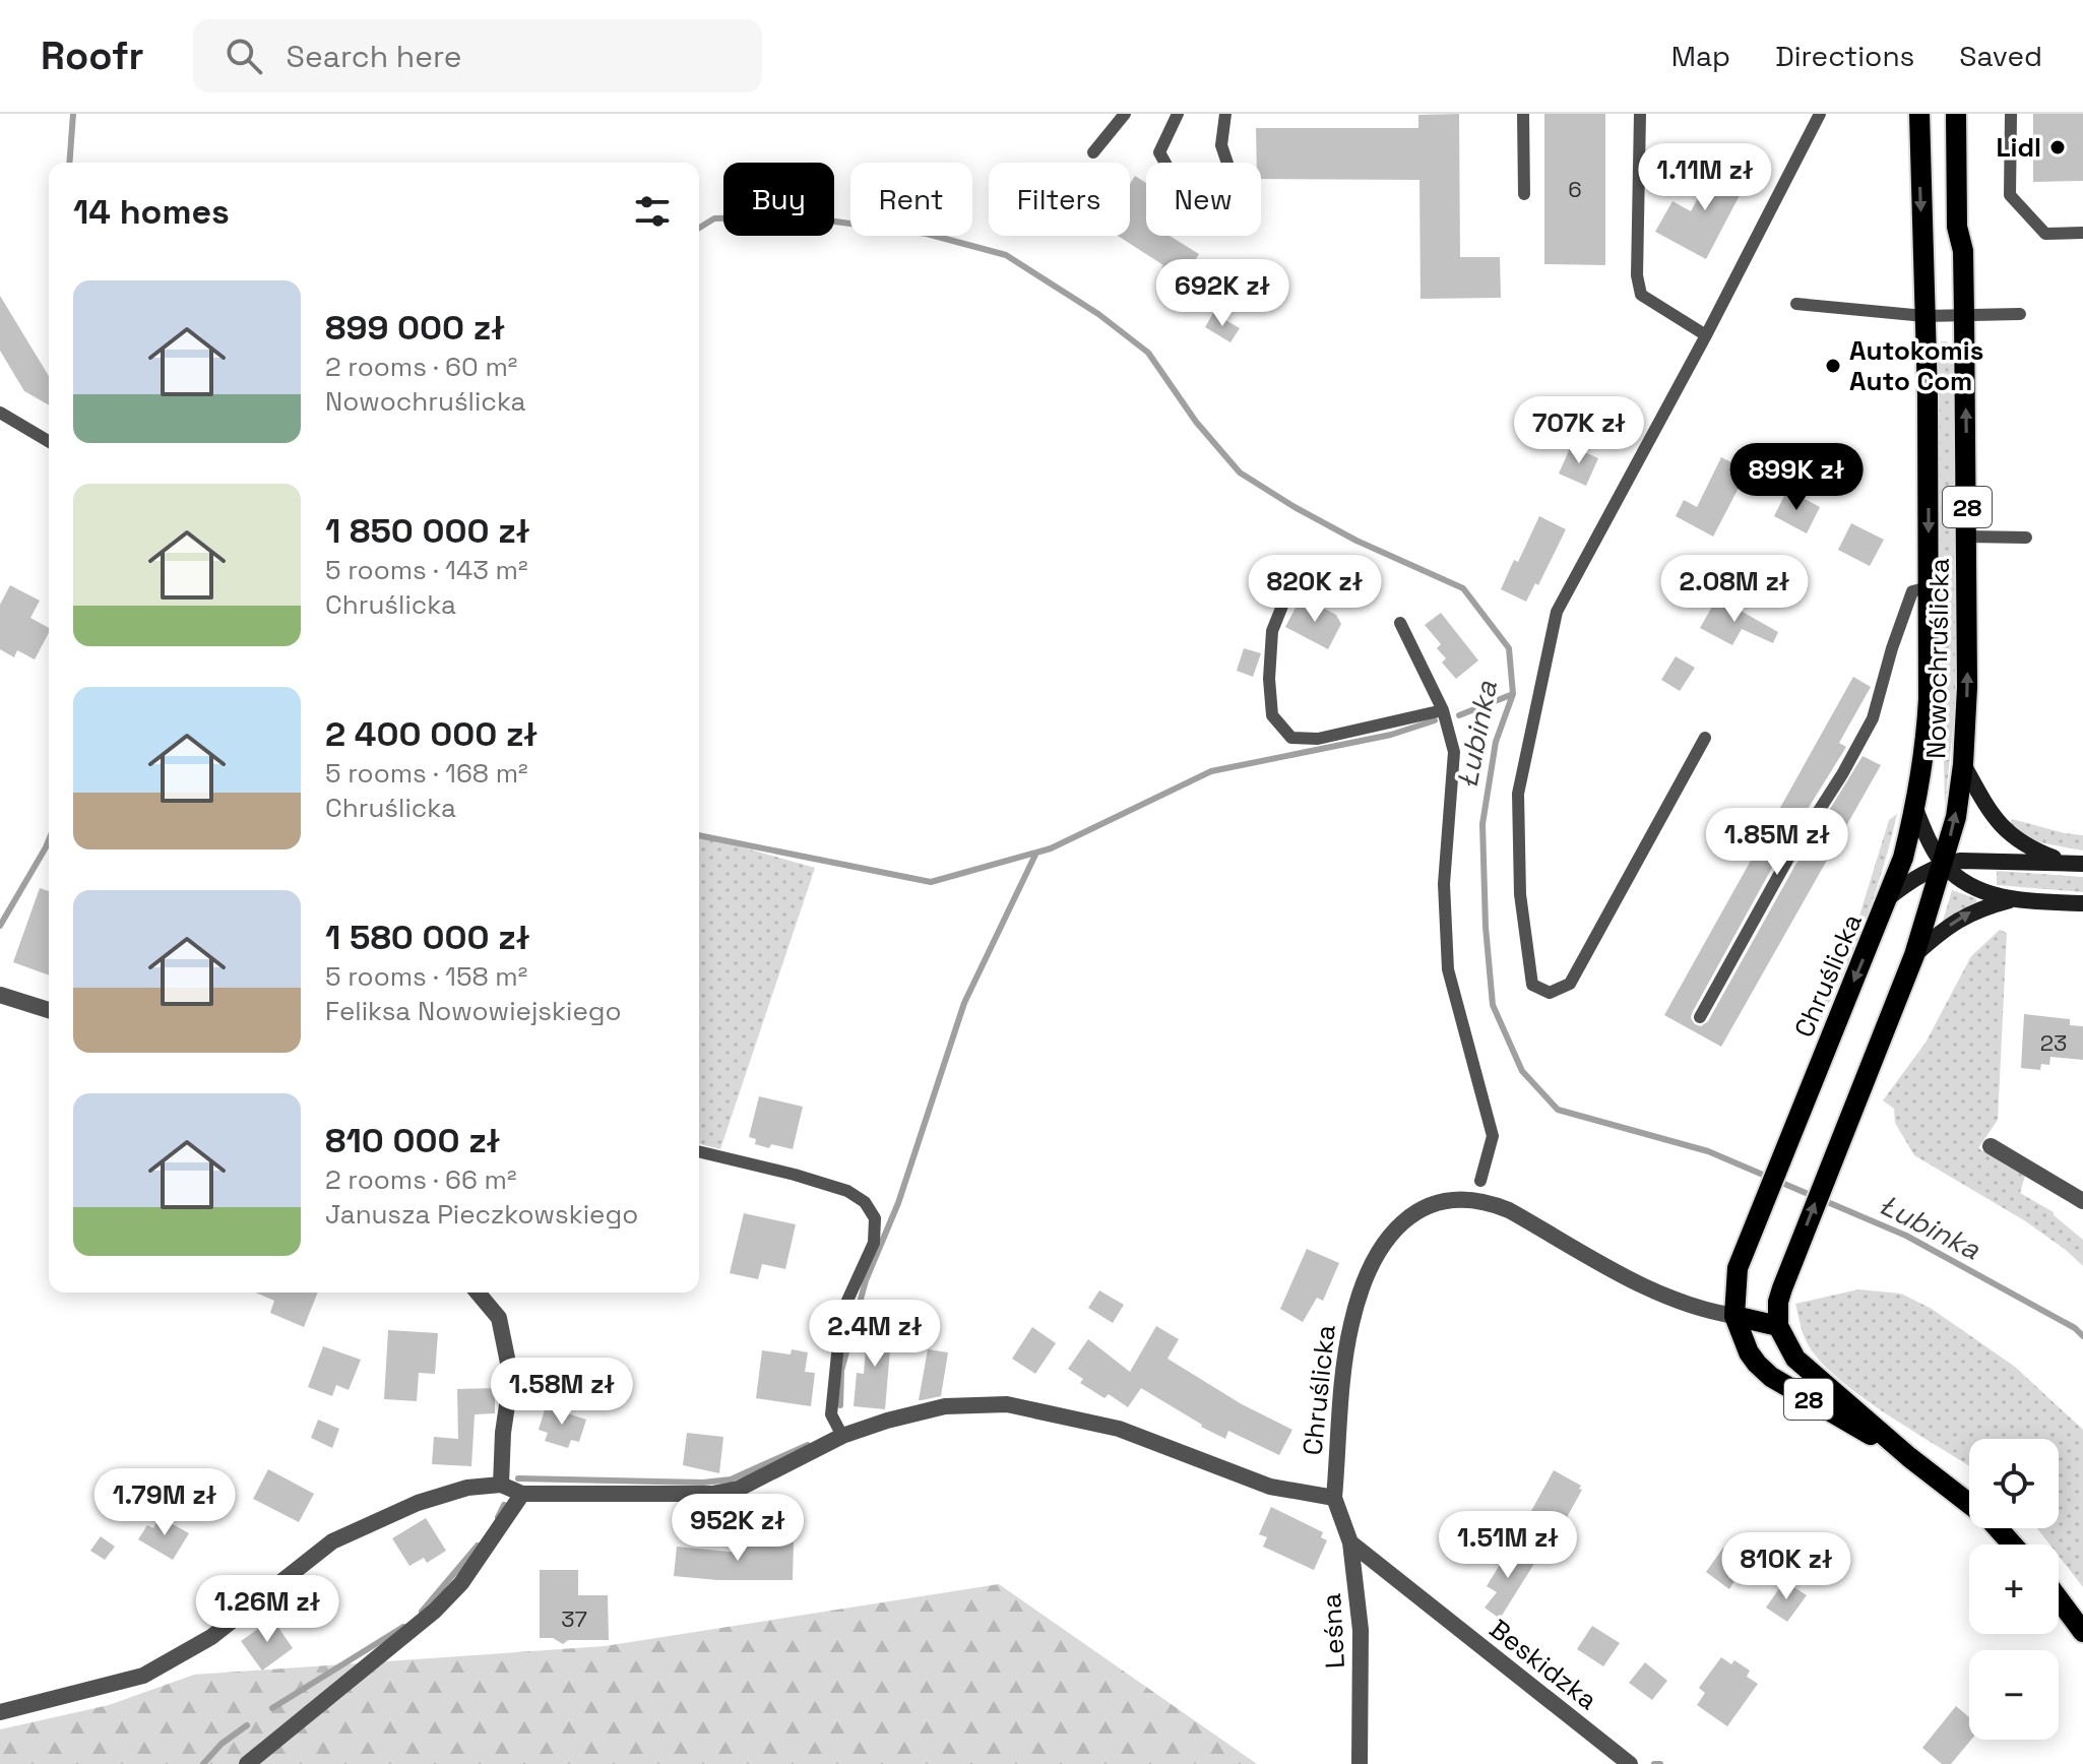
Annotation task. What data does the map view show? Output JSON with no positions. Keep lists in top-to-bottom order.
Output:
{
  "streets": {
    "main road": ["28", "Nowochruślicka", "Chruślicka"],
    "street": ["Leśna", "Beskidzka"]
  },
  "crossings": [
    ["28", "Nowochruślicka"],
    ["28", "Chruślicka"],
    ["Nowochruślicka", "Chruślicka"],
    ["Chruślicka", "Leśna"],
    ["Leśna", "Beskidzka"]
  ],
  "water": ["Łubinka"],
  "places": ["Lidl", "Autokomis Auto Com"],
  "house_numbers": ["6", "23", "37"],
  "page": {
    "header": "Roofr",
    "search": "Search here",
    "nav": ["Map", "Directions", "Saved"],
    "price": [
      "1.11M zł",
      "692K zł",
      "707K zł",
      "899K zł",
      "820K zł",
      "2.08M zł",
      "1.85M zł",
      "2.4M zł",
      "1.58M zł",
      "1.79M zł",
      "952K zł",
      "1.51M zł",
      "810K zł",
      "1.26M zł"
    ],
    "chip": [
      "Buy",
      "Rent",
      "Filters",
      "New"
    ],
    "heading": "14 homes",
    "list": [
      {
        "name": "899 000 zł",
        "note": "2 rooms · 60 m² · Nowochruślicka"
      },
      {
        "name": "1 850 000 zł",
        "note": "5 rooms · 143 m² · Chruślicka"
      },
      {
        "name": "2 400 000 zł",
        "note": "5 rooms · 168 m² · Chruślicka"
      },
      {
        "name": "1 580 000 zł",
        "note": "5 rooms · 158 m² · Feliksa Nowowiejskiego"
      },
      {
        "name": "810 000 zł",
        "note": "2 rooms · 66 m² · Janusza Pieczkowskiego"
      }
    ],
    "map_buttons": ["+", "−"]
  }
}
